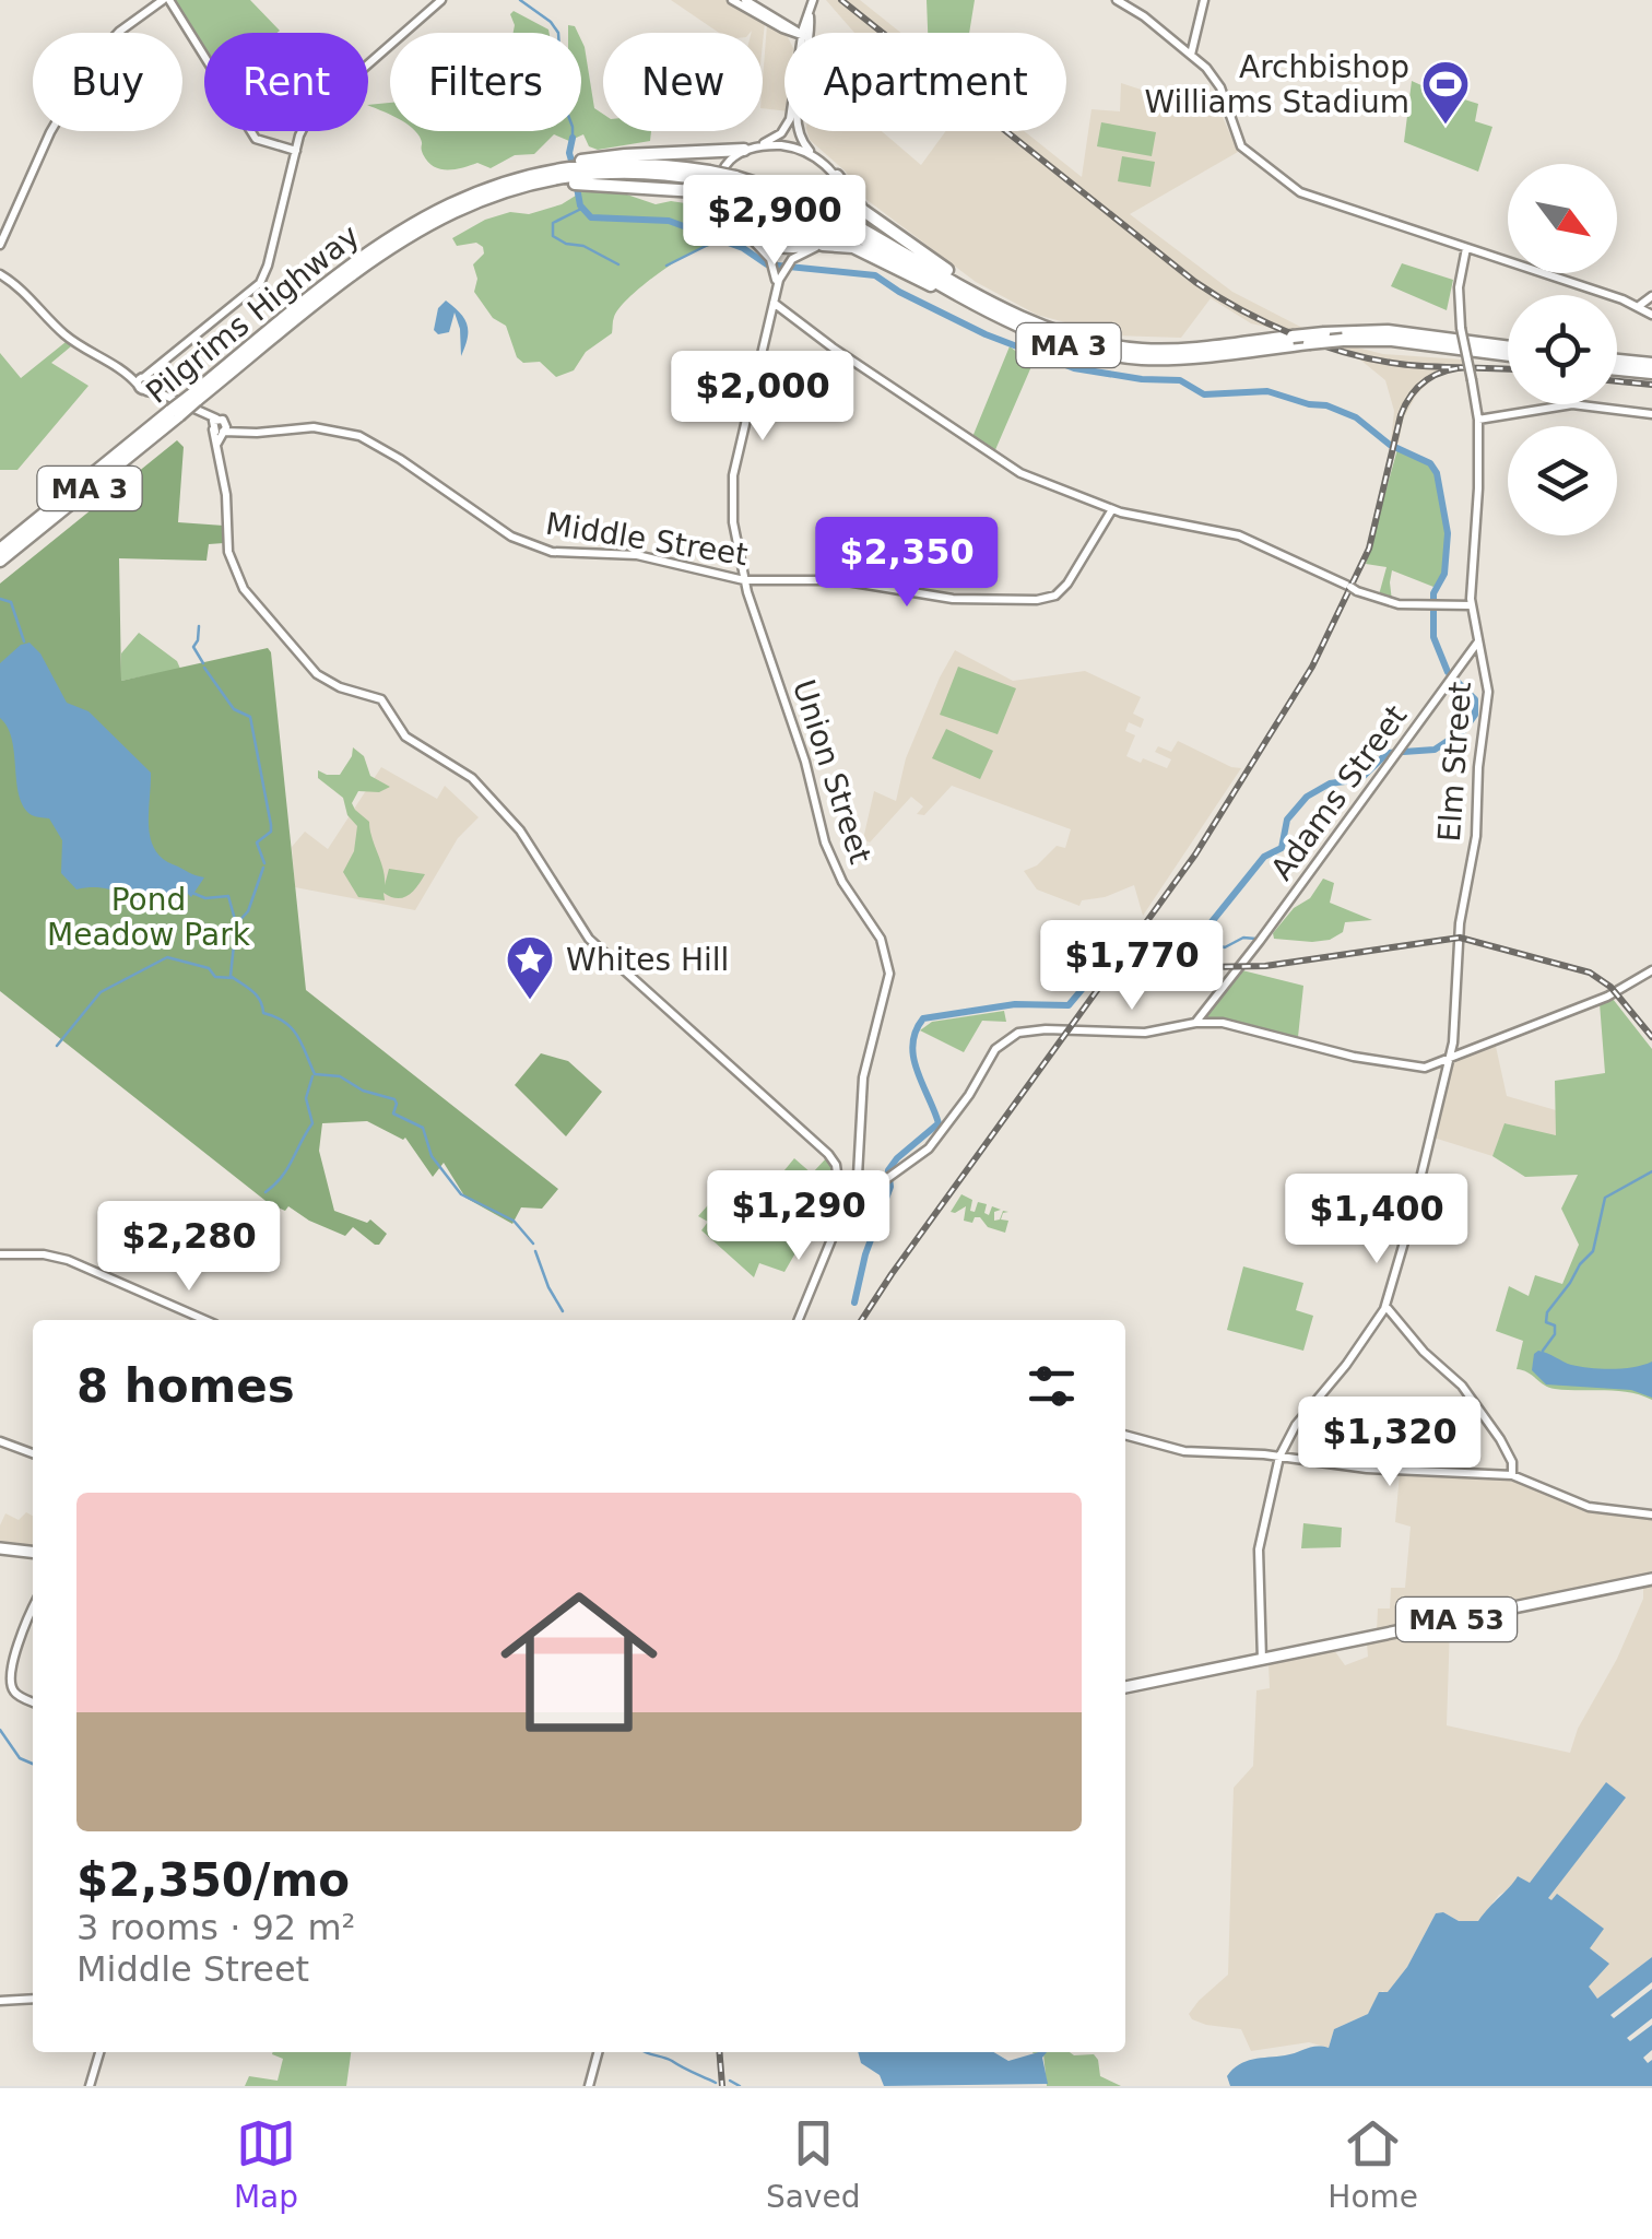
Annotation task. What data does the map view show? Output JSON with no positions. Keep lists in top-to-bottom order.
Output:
{
  "streets": {
    "highway": ["Pilgrims Highway", "MA 3"],
    "main road": [
      "Middle Street",
      "Elm Street",
      "Union Street",
      "Adams Street",
      "MA 53"
    ]
  },
  "crossings": [
    ["Pilgrims Highway", "Middle Street"],
    ["Middle Street", "Union Street"],
    ["Elm Street", "Adams Street"],
    ["Elm Street", "MA 53"]
  ],
  "parks": ["Pond Meadow Park"],
  "places": {
    "sports": ["Archbishop Williams Stadium"],
    "place": ["Whites Hill"]
  },
  "north": "bottom right",
  "page": {
    "chip": [
      "Buy",
      "Rent",
      "Filters",
      "New",
      "Apartment"
    ],
    "price": [
      "$2,900",
      "$2,000",
      "$2,350",
      "$1,770",
      "$1,290",
      "$1,400",
      "$2,280",
      "$1,320"
    ],
    "heading": "8 homes",
    "list": [
      {
        "name": "$2,350/mo",
        "note": "3 rooms · 92 m² · Middle Street"
      }
    ],
    "tabs": ["Map", "Saved", "Home"]
  }
}
